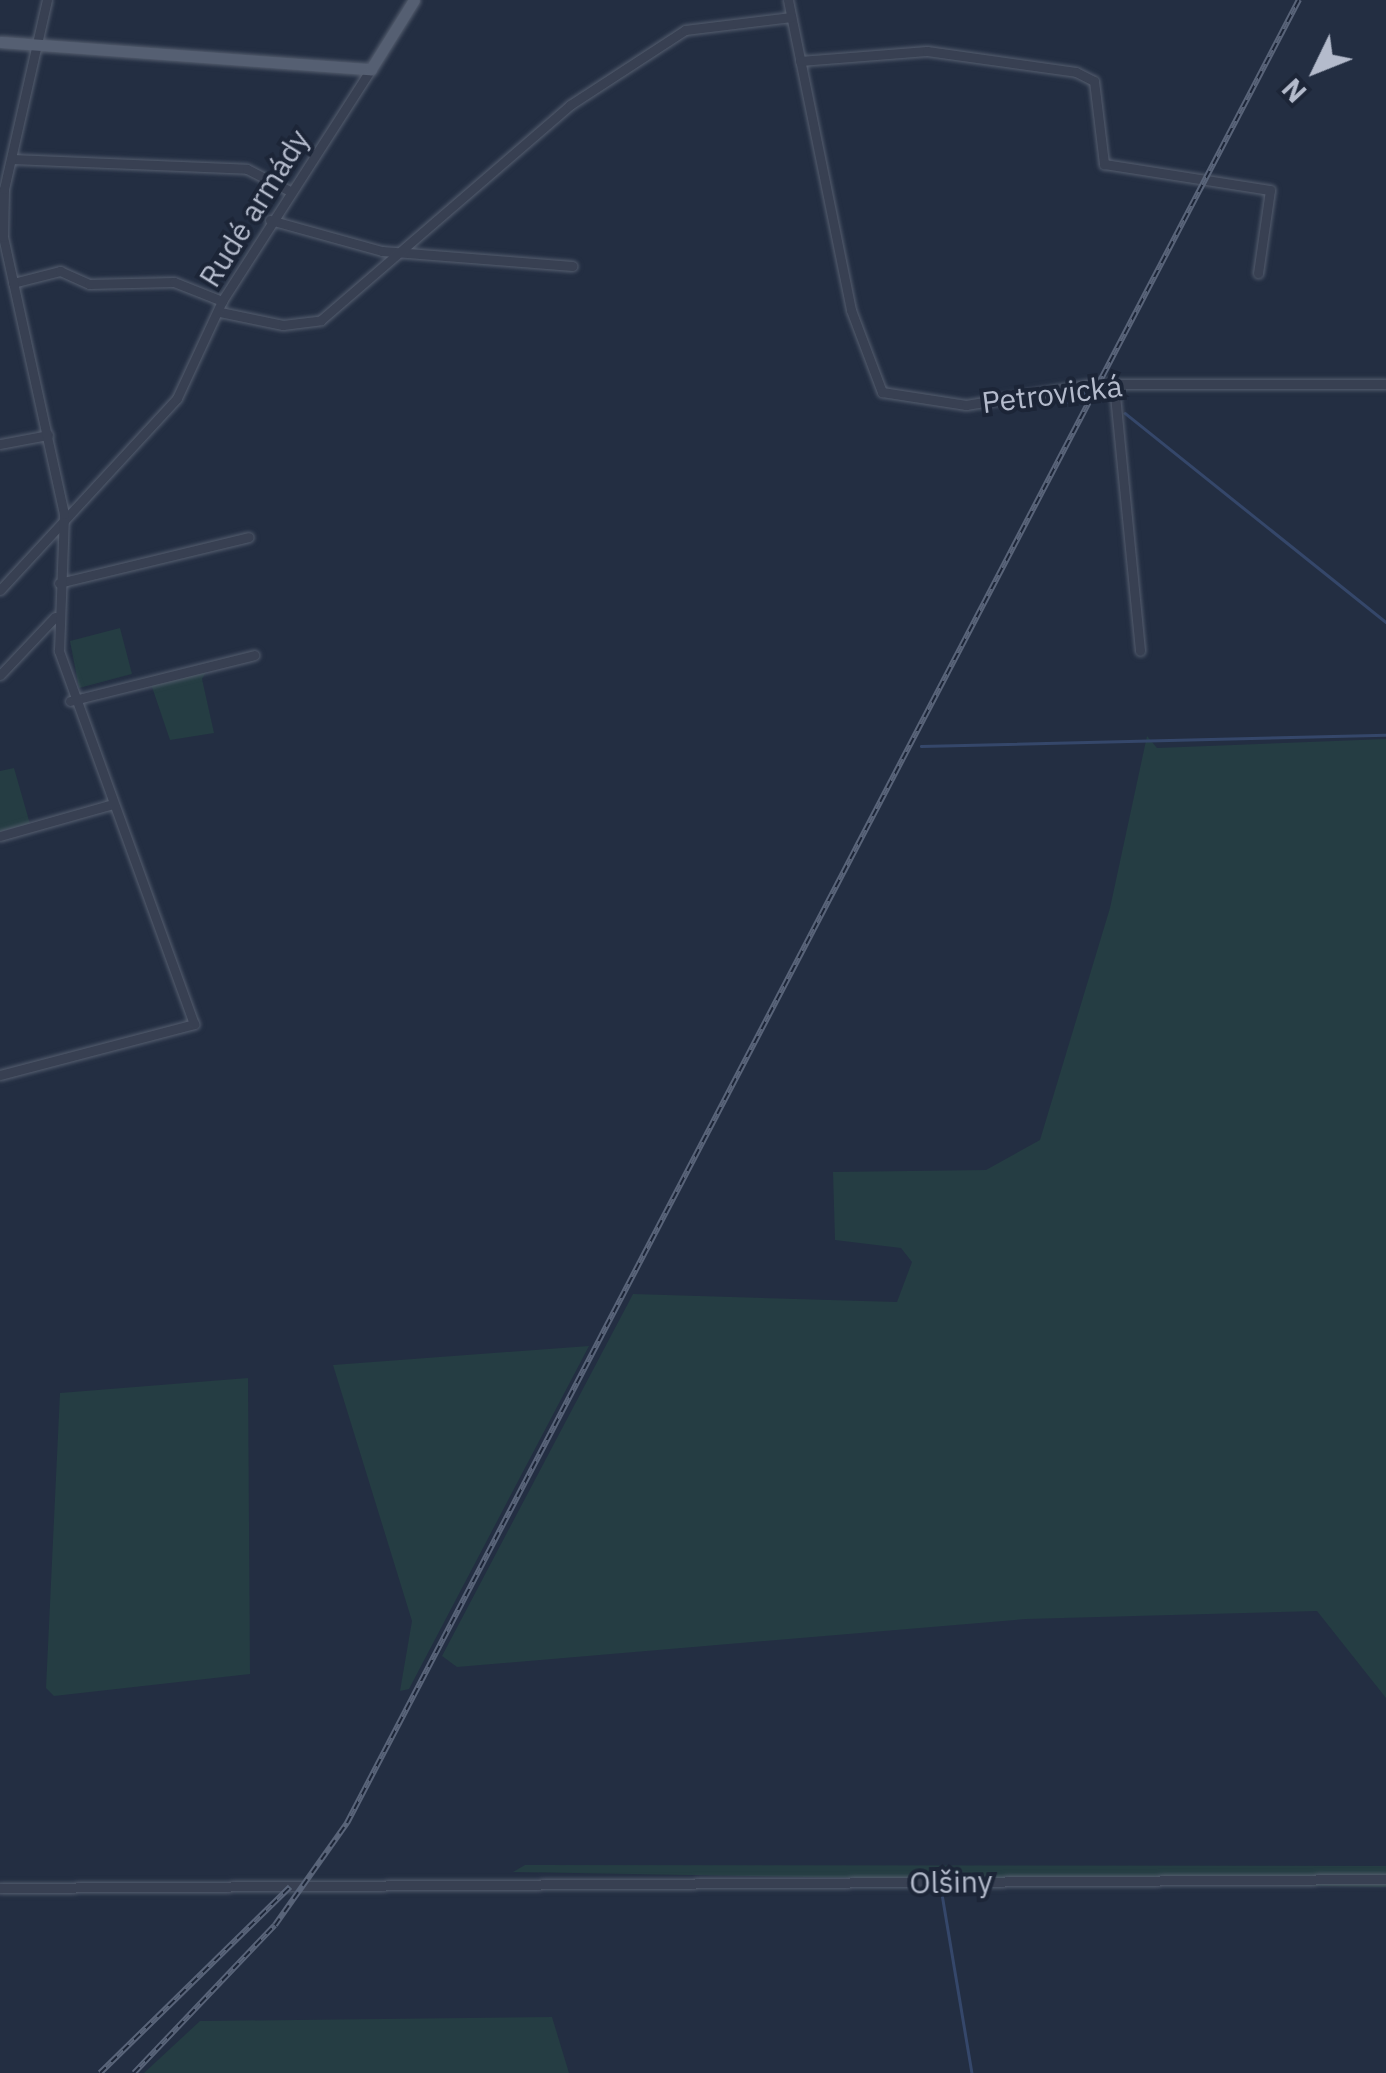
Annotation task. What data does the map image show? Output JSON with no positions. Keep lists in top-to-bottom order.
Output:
{
  "streets": {
    "main road": ["Rudé armády"],
    "street": ["Petrovická", "Olšiny"]
  },
  "north": "bottom left"
}
